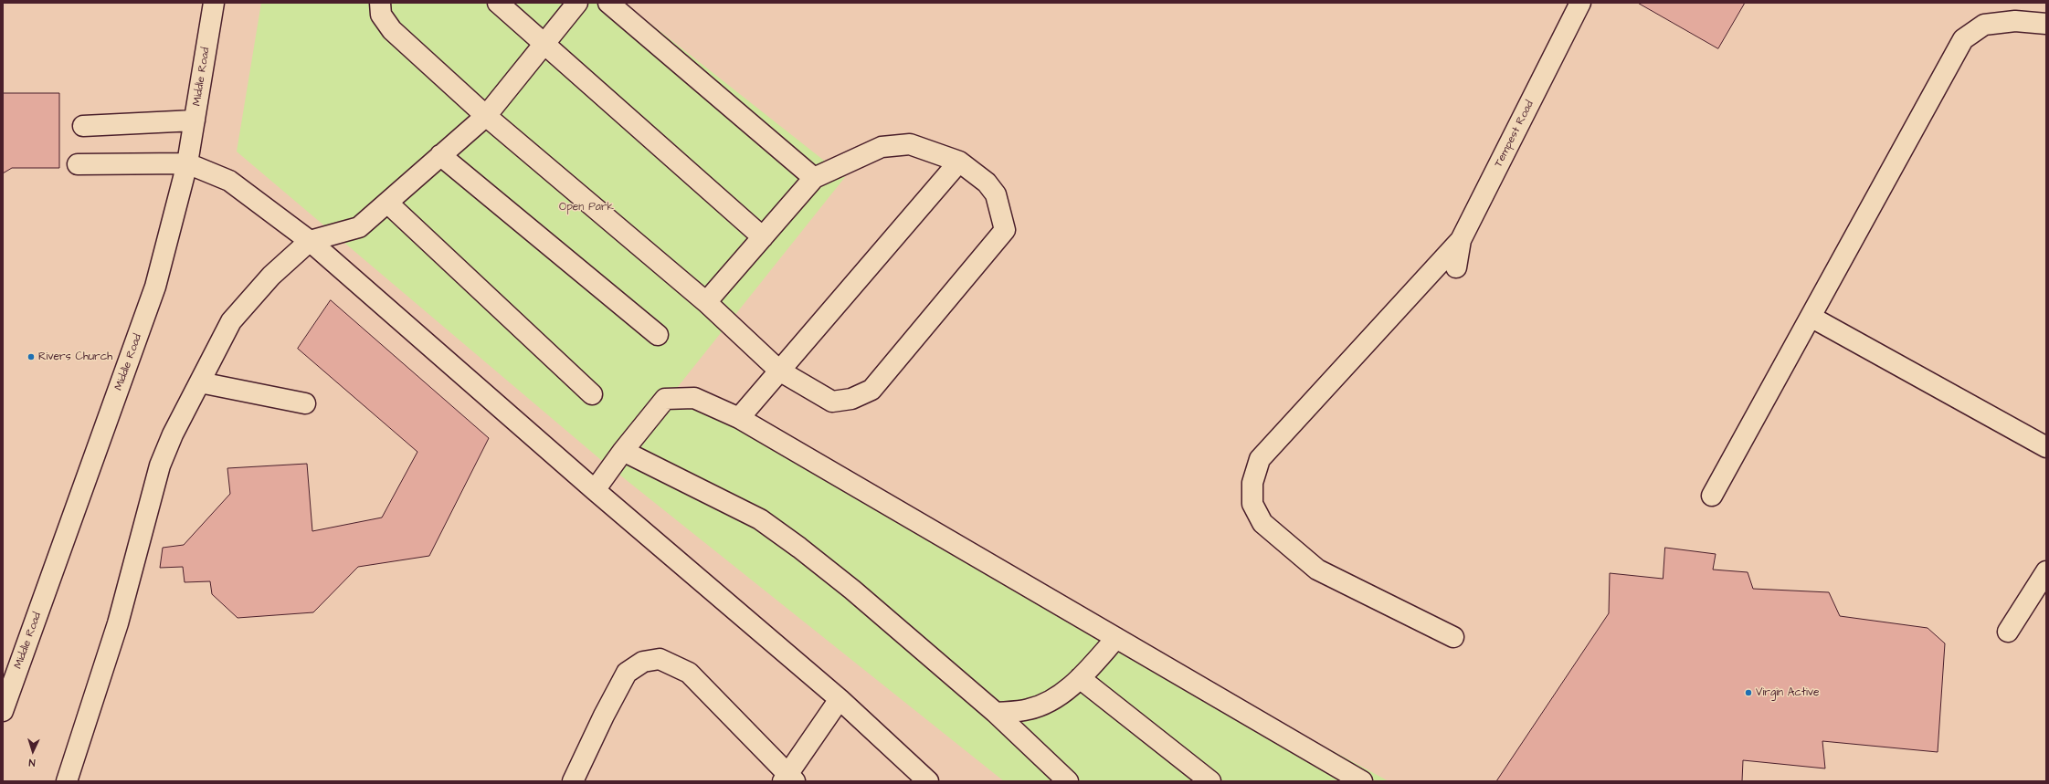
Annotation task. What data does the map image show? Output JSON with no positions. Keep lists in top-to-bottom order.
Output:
{
  "streets": {
    "street": ["Middle Road", "Tempest Road"]
  },
  "parks": ["Open Park"],
  "places": ["Rivers Church", "Virgin Active"],
  "north": "bottom"
}
